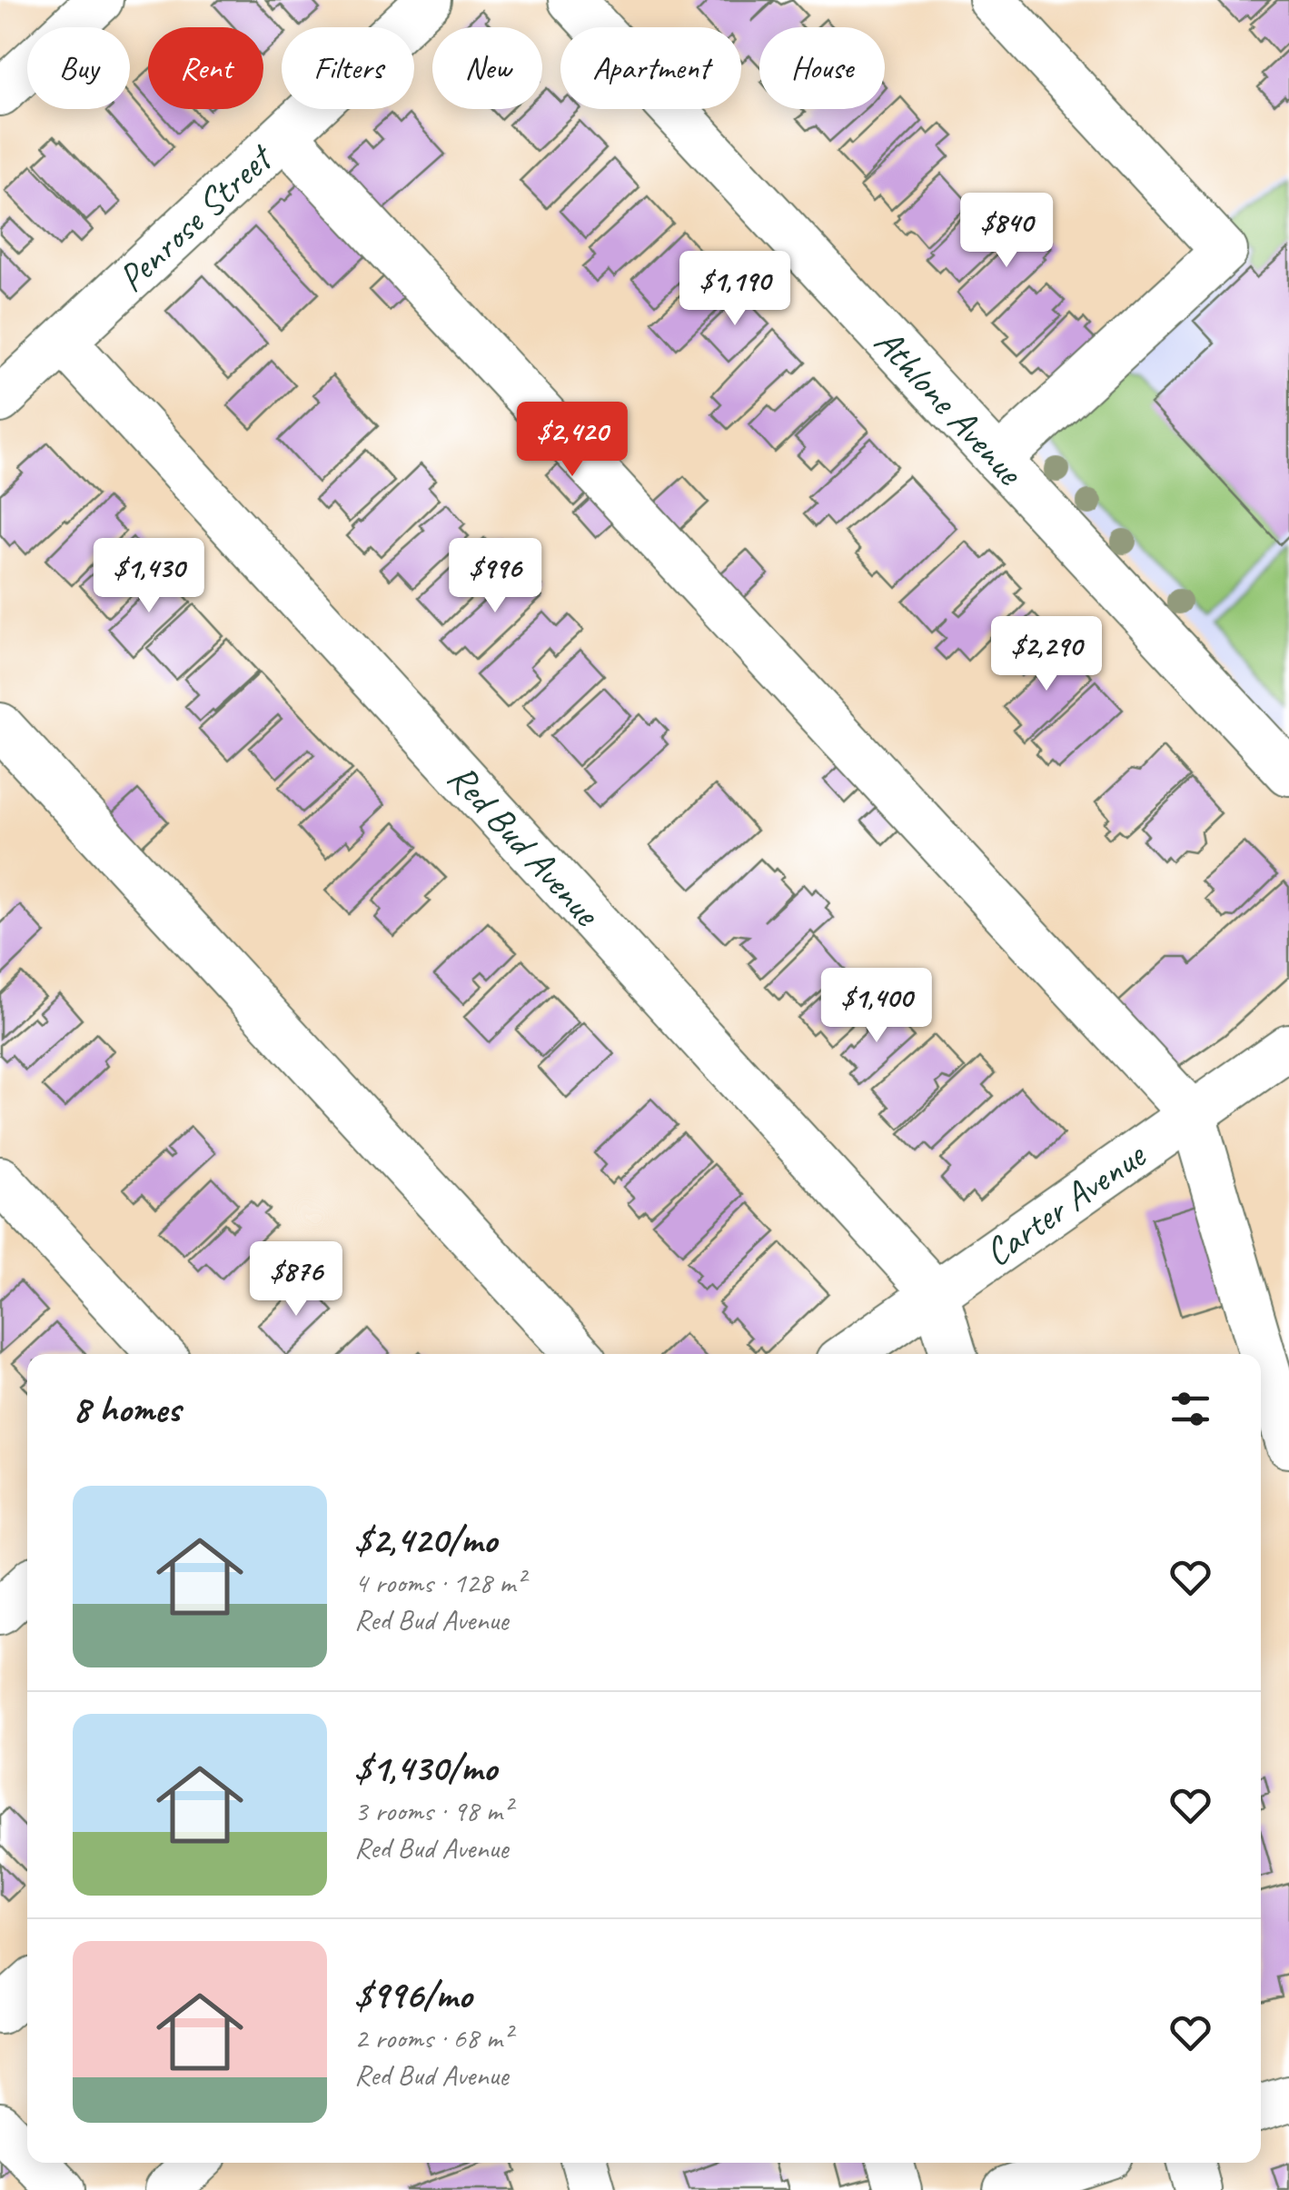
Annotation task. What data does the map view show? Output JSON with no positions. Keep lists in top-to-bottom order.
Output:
{
  "streets": {
    "street": [
      "Penrose Street",
      "Athlone Avenue",
      "Red Bud Avenue",
      "Carter Avenue"
    ]
  },
  "crossings": [
    ["Penrose Street", "Red Bud Avenue"],
    ["Red Bud Avenue", "Carter Avenue"]
  ],
  "page": {
    "chip": [
      "Buy",
      "Rent",
      "Filters",
      "New",
      "Apartment",
      "House"
    ],
    "price": [
      "$840",
      "$1,190",
      "$2,420",
      "$1,430",
      "$996",
      "$2,290",
      "$1,400",
      "$876"
    ],
    "heading": "8 homes",
    "list": [
      {
        "name": "$2,420/mo",
        "note": "4 rooms · 128 m² · Red Bud Avenue"
      },
      {
        "name": "$1,430/mo",
        "note": "3 rooms · 98 m² · Red Bud Avenue"
      },
      {
        "name": "$996/mo",
        "note": "2 rooms · 68 m² · Red Bud Avenue"
      }
    ]
  }
}
